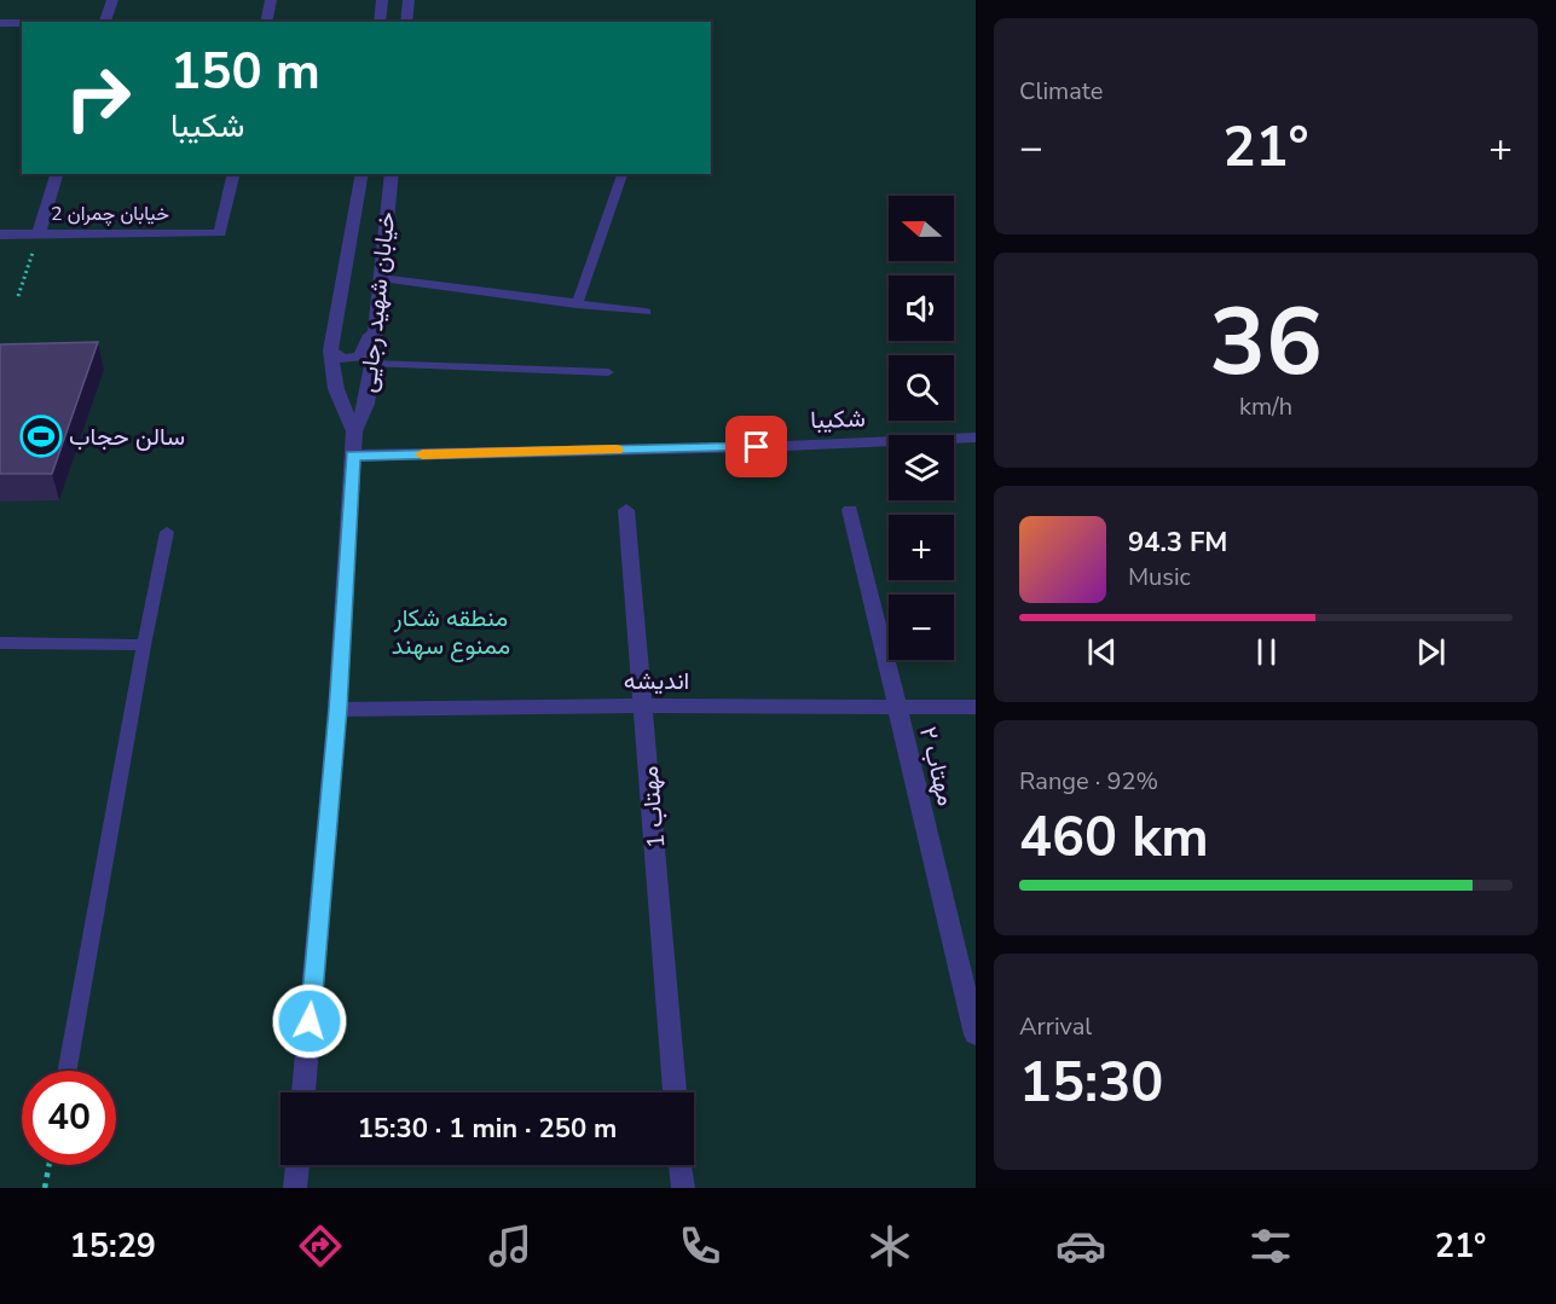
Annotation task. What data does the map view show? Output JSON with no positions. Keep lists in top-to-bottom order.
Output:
{
  "streets": {
    "street": [
      "خیابان چمران 2",
      "خیابان شهید رجایی",
      "شکیبا",
      "اندیشه",
      "مهتاب ۲",
      "مهتاب 1"
    ]
  },
  "crossings": [
    ["خیابان شهید رجایی", "شکیبا"],
    ["خیابان شهید رجایی", "اندیشه"],
    ["اندیشه", "مهتاب ۲"],
    ["اندیشه", "مهتاب 1"]
  ],
  "parks": ["منطقه شکار ممنوع سهند"],
  "places": {
    "sports": ["سالن حجاب"]
  },
  "north": "left",
  "page": {
    "tile": [
      "Climate",
      ["36", "km/h"],
      ["Range · 92%", "460 km"],
      ["Arrival", "15:30"]
    ],
    "turn": ["150 m", "شکیبا"],
    "heat": ["−", "21°", "+"],
    "map_buttons": ["+", "−"],
    "song": ["94.3 FM", "Music"],
    "limit": "40",
    "trip": "15:30 · 1 min · 250 m",
    "tabs": ["15:29", "21°"]
  }
}
